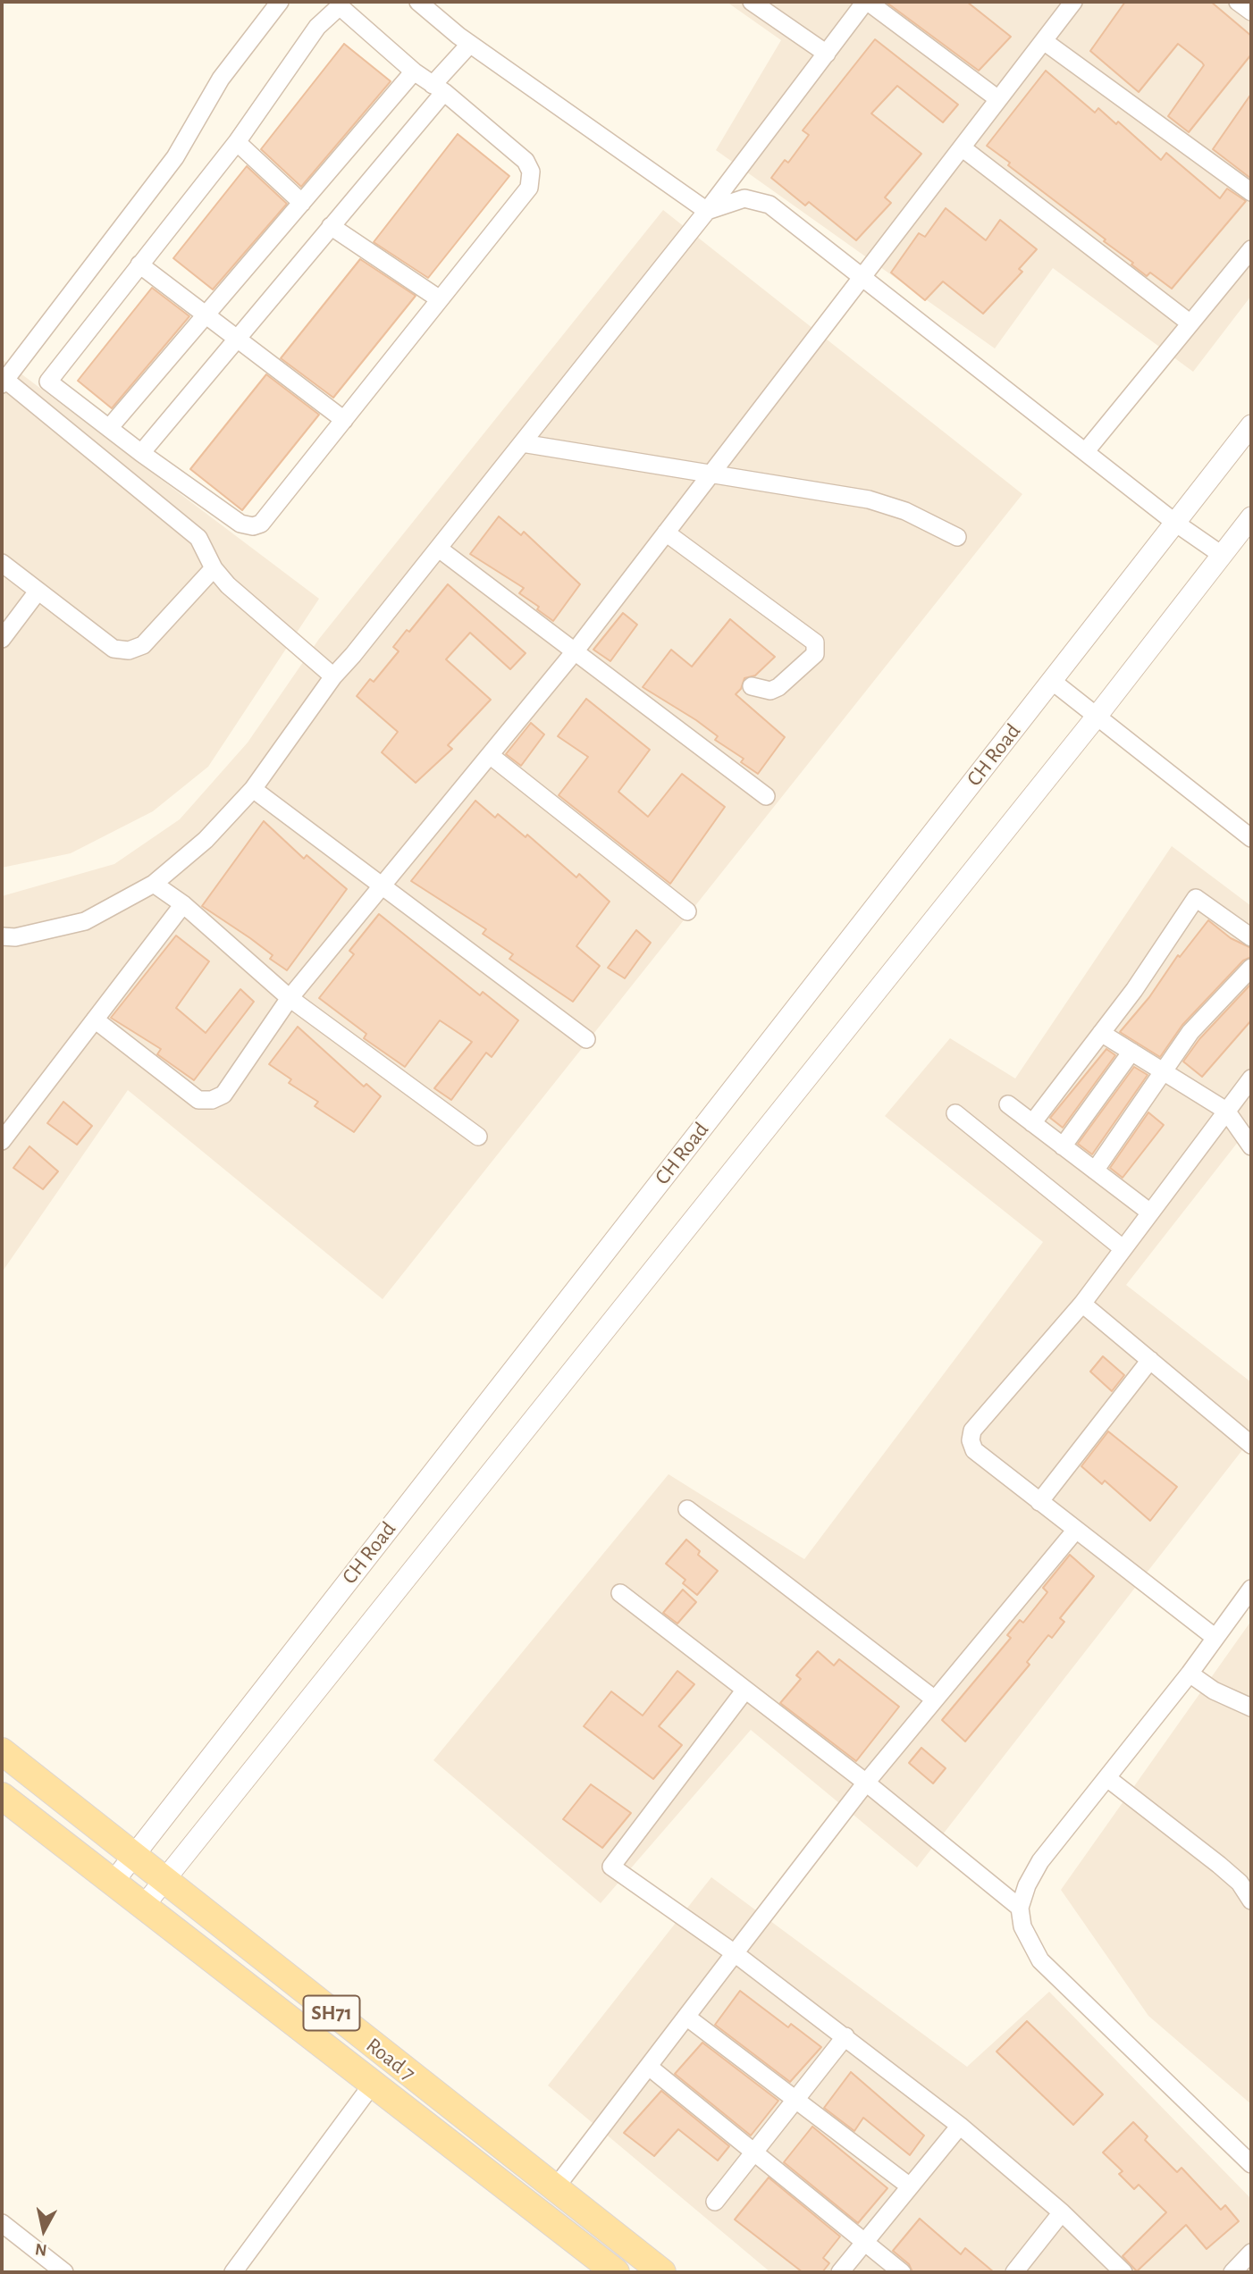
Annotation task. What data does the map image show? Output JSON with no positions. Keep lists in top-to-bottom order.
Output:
{
  "streets": {
    "main road": ["SH71", "Road 7"],
    "street": ["CH Road"]
  },
  "crossings": [
    ["CH Road", "Road 7"]
  ],
  "north": "bottom"
}
